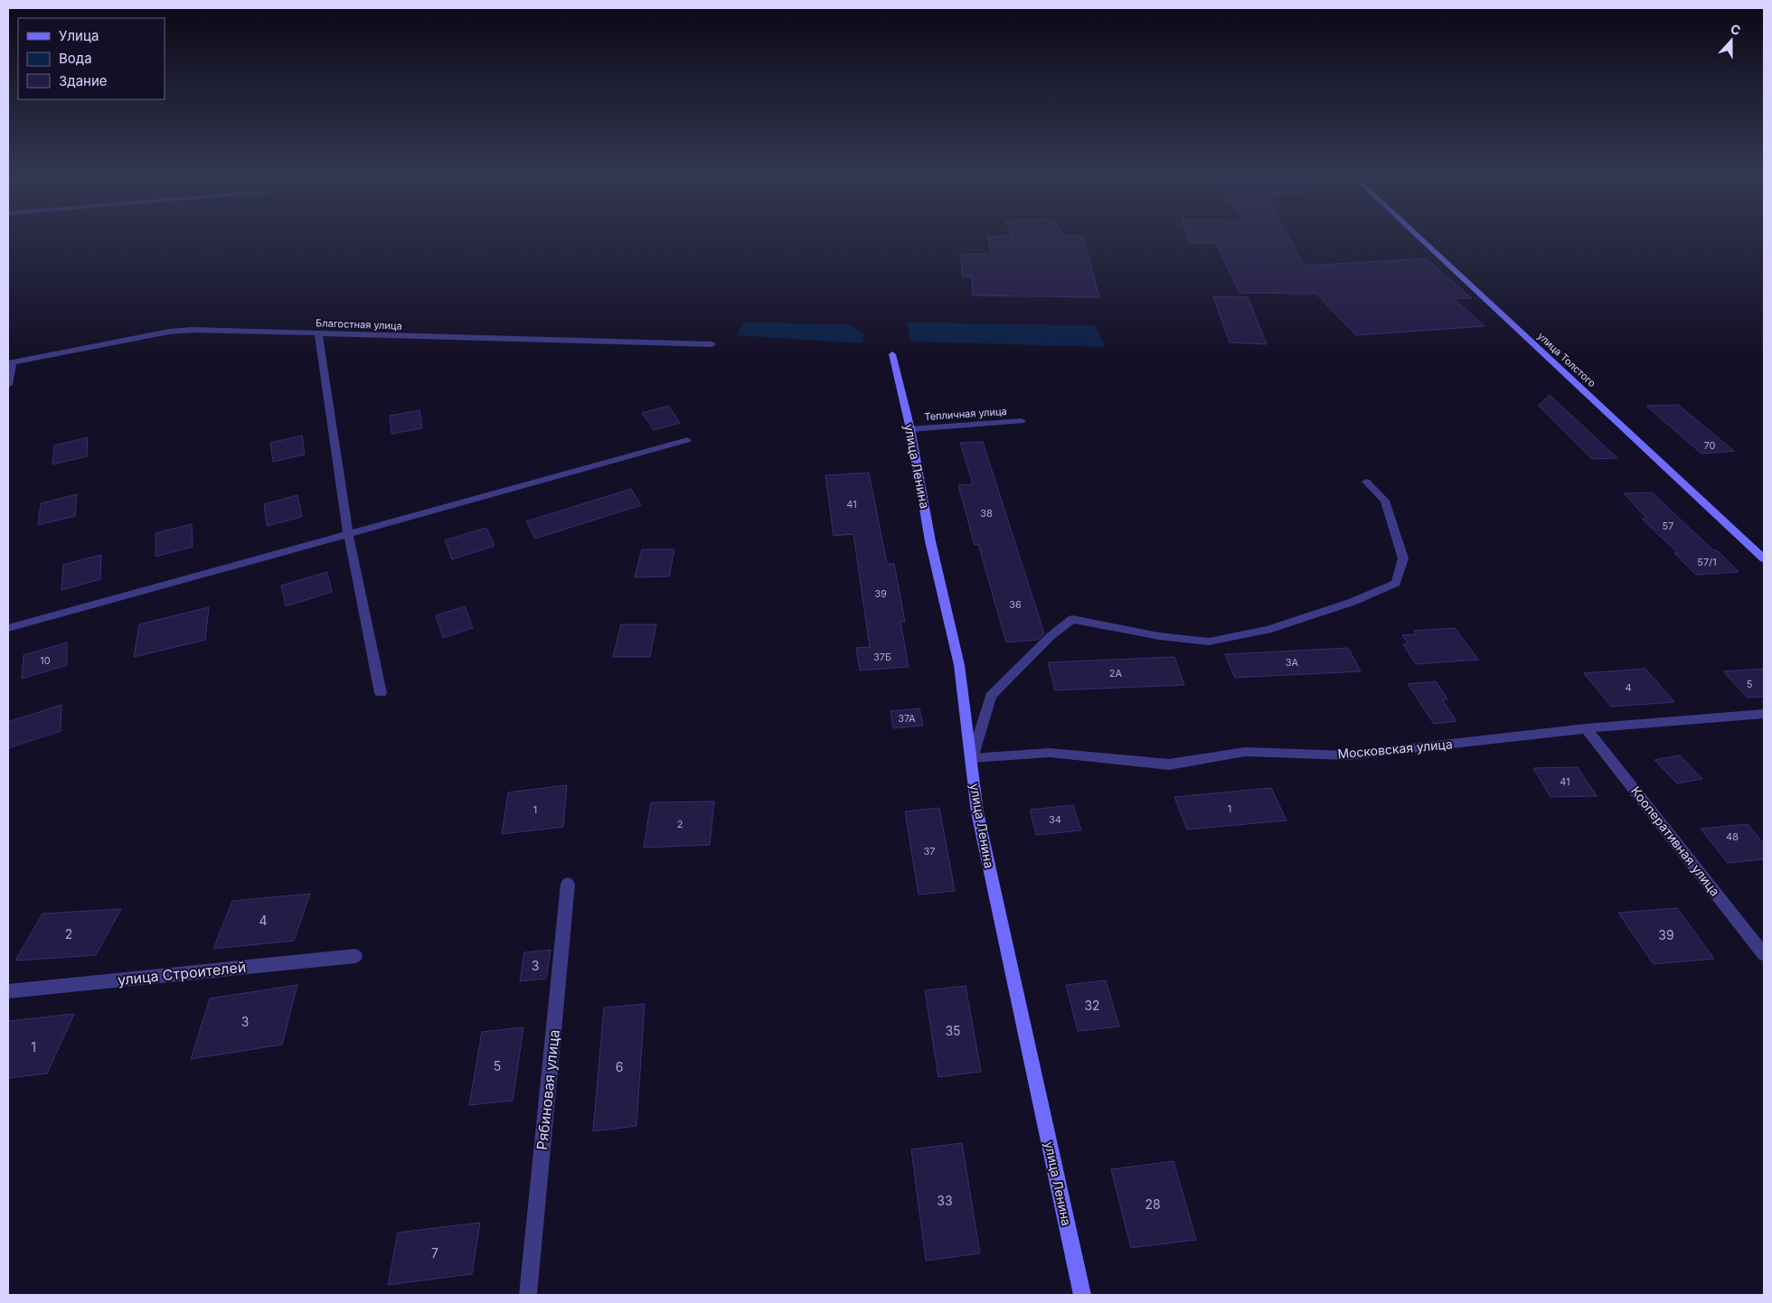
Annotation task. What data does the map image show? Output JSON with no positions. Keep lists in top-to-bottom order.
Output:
{
  "streets": {
    "street": [
      "Благостная улица",
      "улица Толстого",
      "Тепличная улица",
      "улица Ленина",
      "Московская улица",
      "Кооперативная улица",
      "улица Строителей",
      "Рябиновая улица"
    ]
  },
  "crossings": [
    ["Тепличная улица", "улица Ленина"],
    ["улица Ленина", "Московская улица"],
    ["Московская улица", "Кооперативная улица"]
  ],
  "house_numbers": [
    "70",
    "41",
    "38",
    "57",
    "57/1",
    "39",
    "36",
    "37Б",
    "10",
    "3А",
    "2А",
    "5",
    "4",
    "37А",
    "41",
    "1",
    "1",
    "34",
    "2",
    "48",
    "37",
    "4",
    "2",
    "39",
    "3",
    "32",
    "3",
    "35",
    "1",
    "5",
    "6",
    "33",
    "28",
    "7"
  ],
  "legend": ["Улица", "Вода", "Здание"],
  "north": "top"
}
